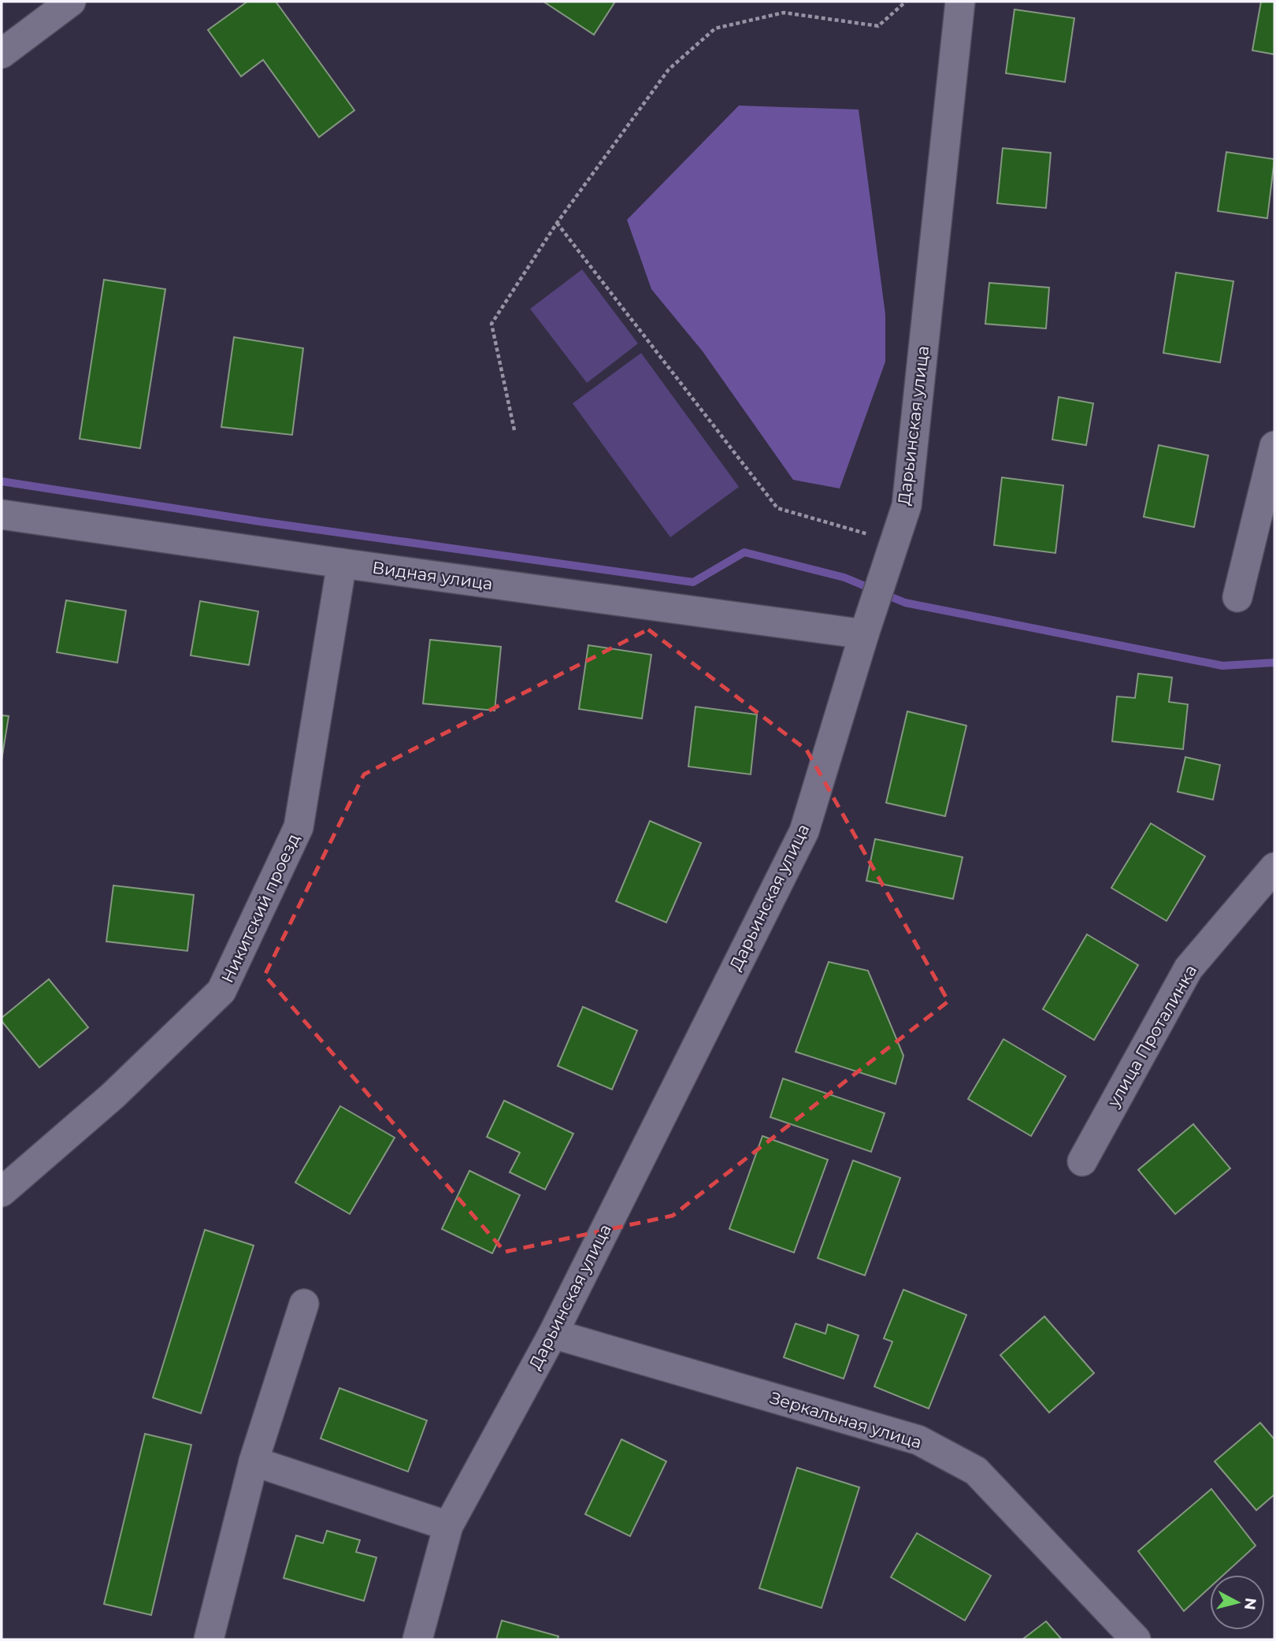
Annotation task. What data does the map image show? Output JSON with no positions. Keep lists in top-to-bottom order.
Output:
{
  "streets": {
    "street": [
      "Дарьинская улица",
      "Видная улица",
      "Никитский проезд",
      "улица Проталинка",
      "Зеркальная улица"
    ]
  },
  "crossings": [
    ["Дарьинская улица", "Видная улица"],
    ["Дарьинская улица", "Зеркальная улица"],
    ["Видная улица", "Никитский проезд"]
  ],
  "north": "right"
}
